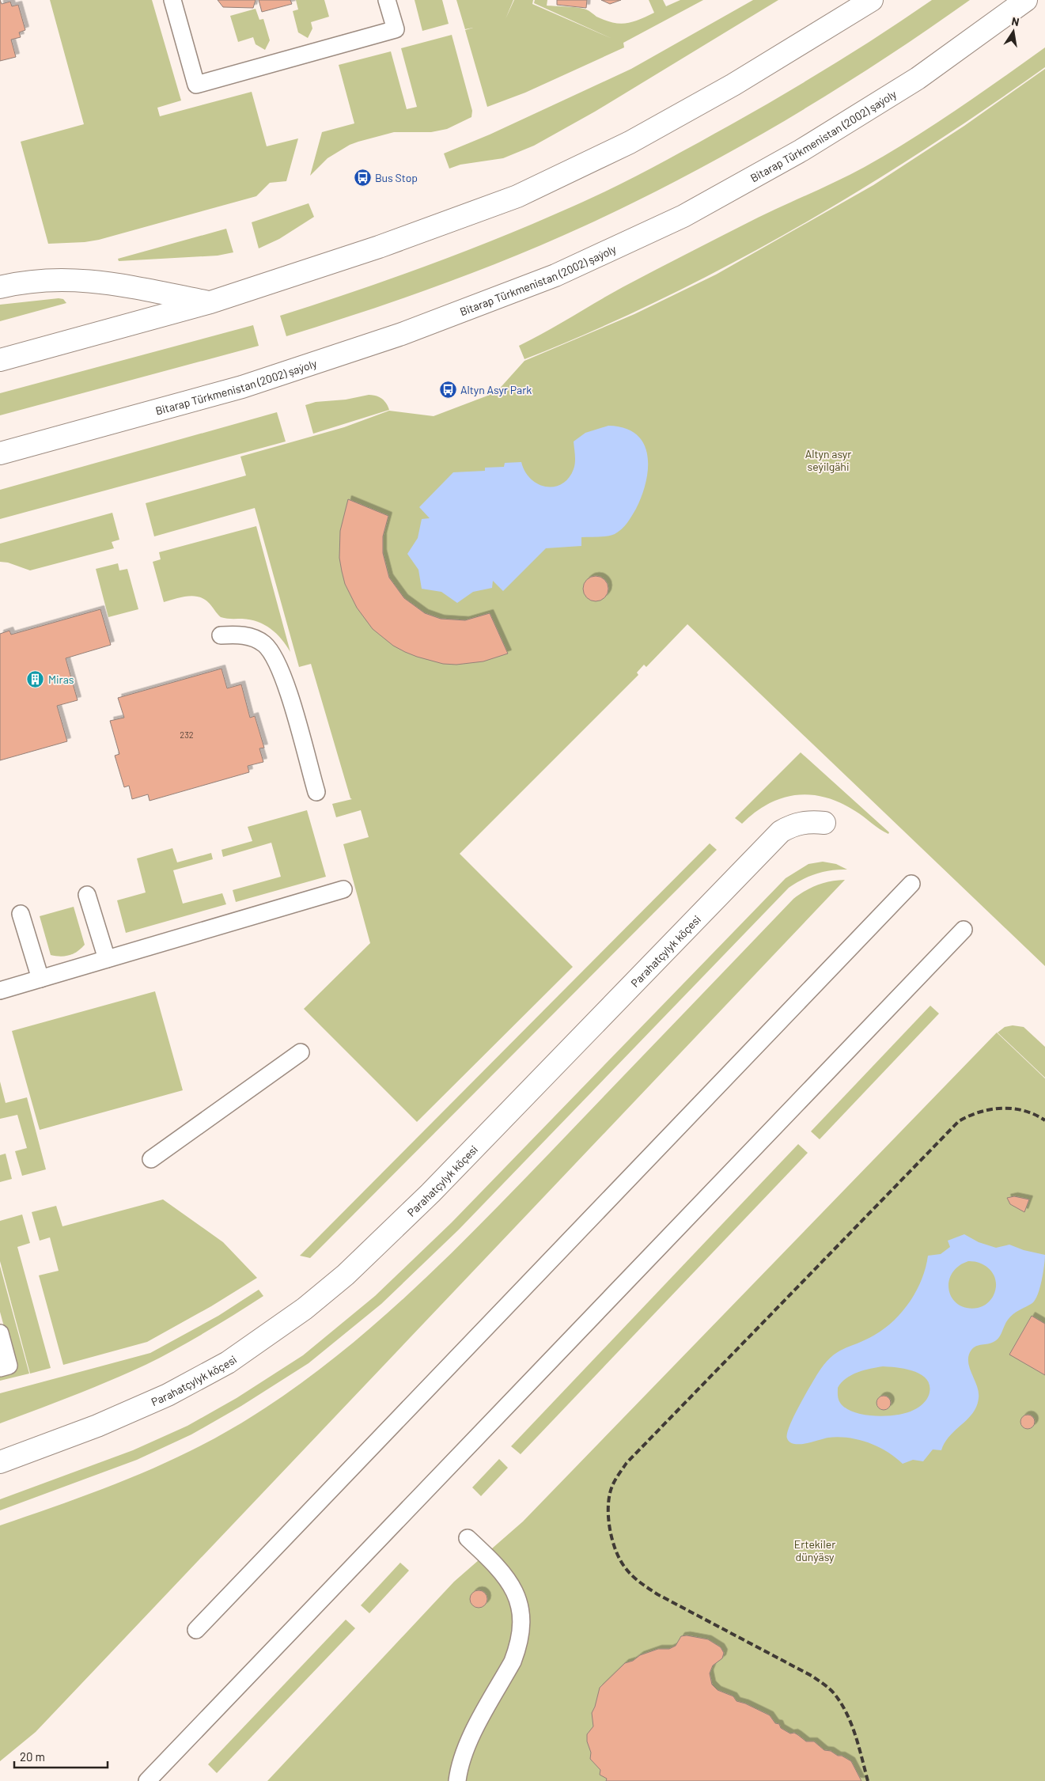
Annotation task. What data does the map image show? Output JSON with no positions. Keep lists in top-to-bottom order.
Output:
{
  "streets": {
    "main road": ["Bitarap Türkmenistan (2002) şaýoly", "Parahatçylyk köçesi"]
  },
  "parks": ["Altyn asyr seýilgähi", "Ertekiler dünýäsy"],
  "places": {
    "bus stop": ["Bus Stop", "Altyn Asyr Park"],
    "building": ["Miras"]
  },
  "house_numbers": ["232"],
  "scale_bar": "20 m",
  "north": "top"
}
